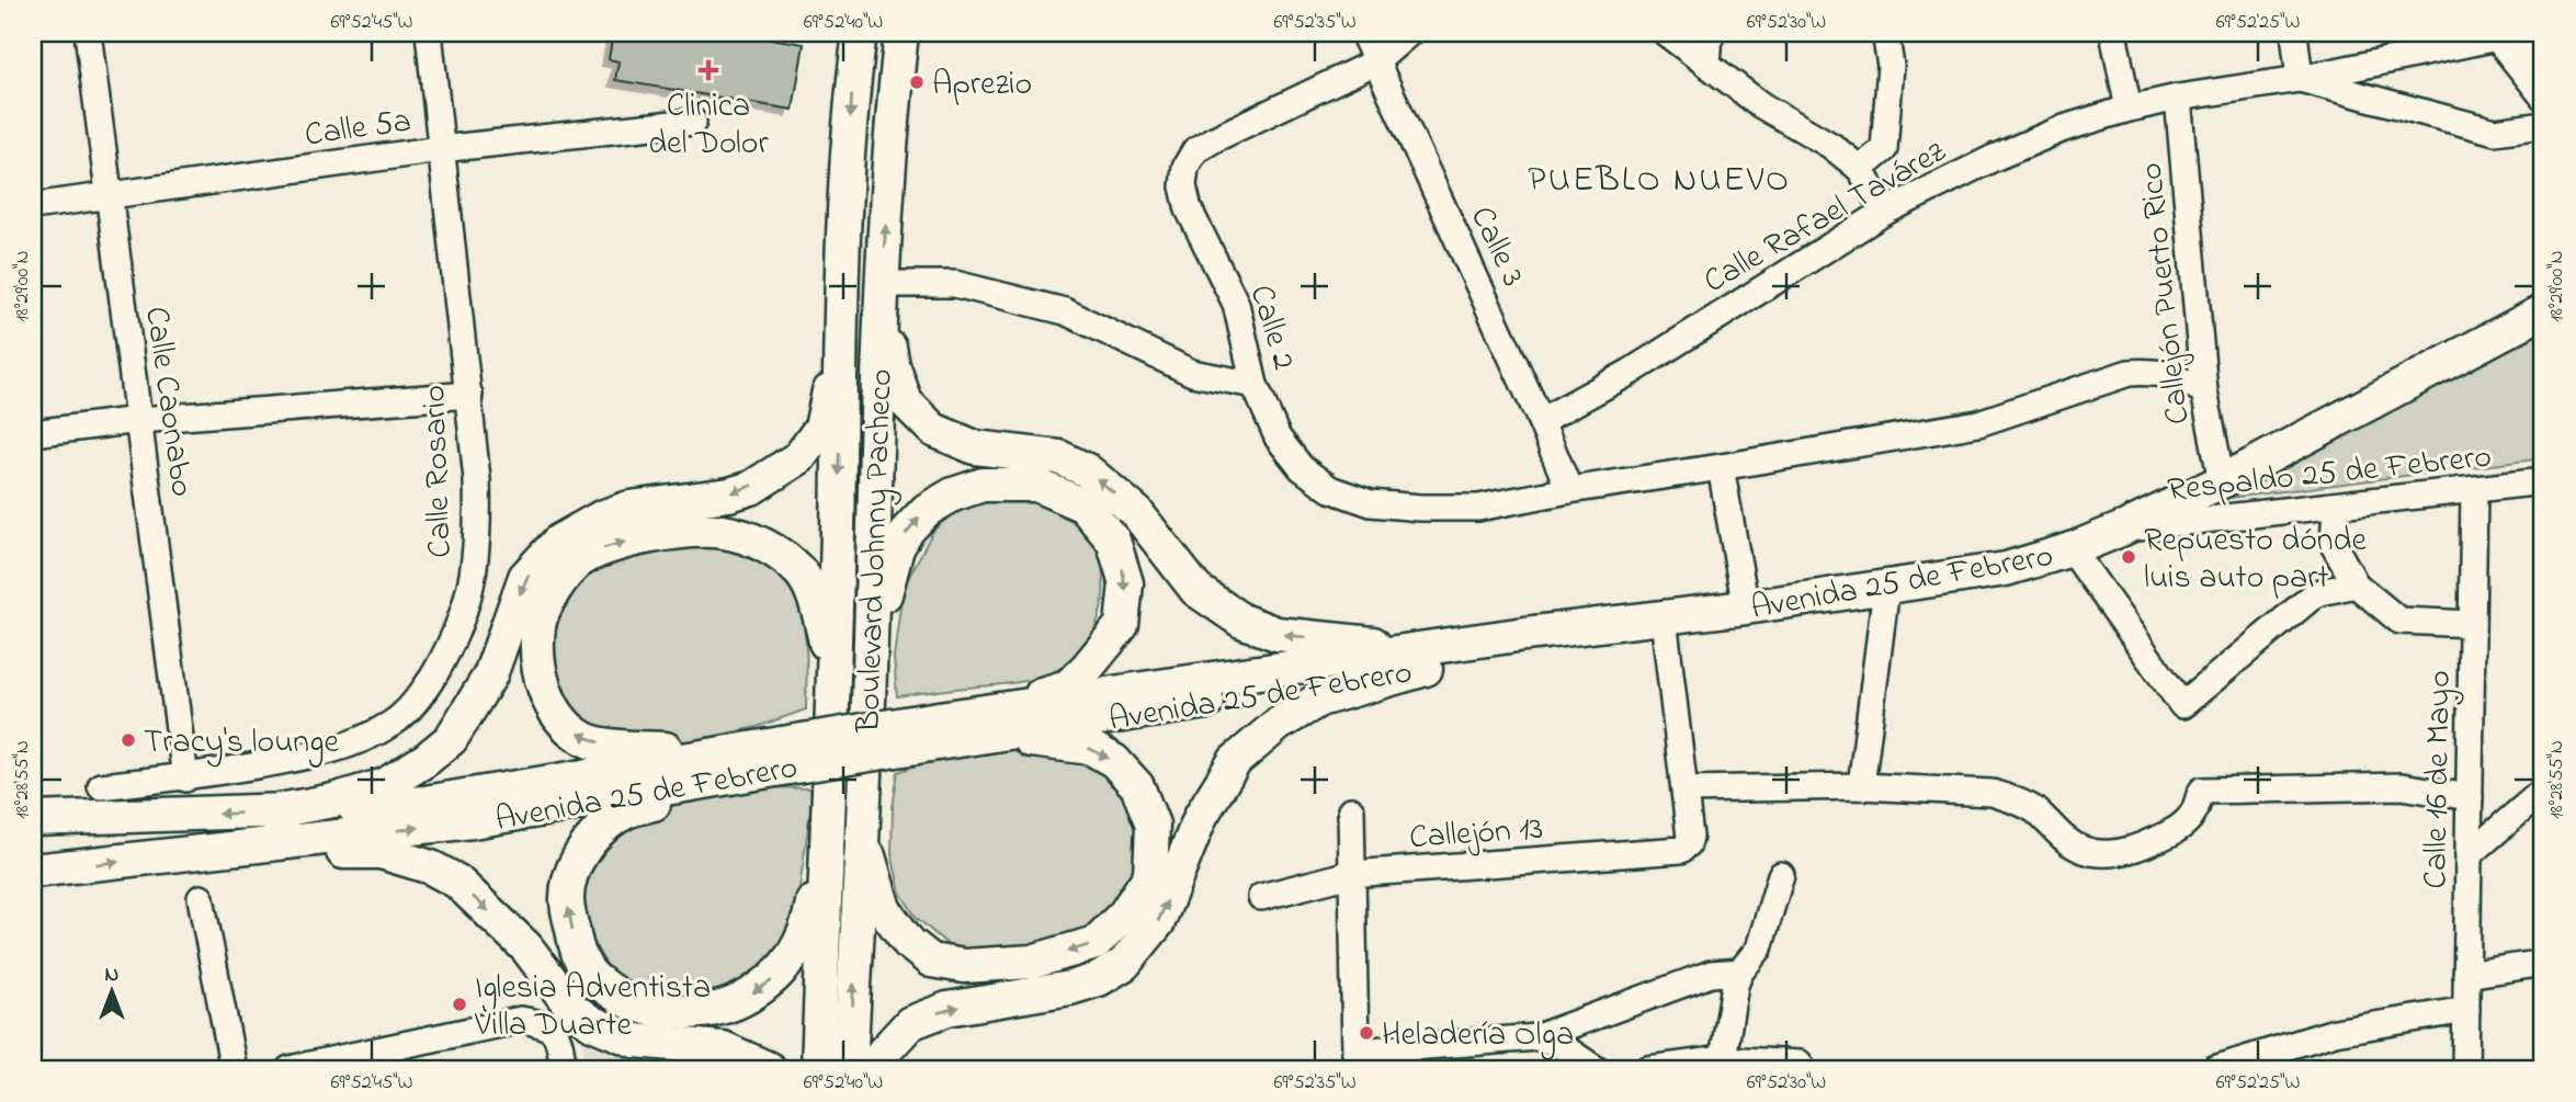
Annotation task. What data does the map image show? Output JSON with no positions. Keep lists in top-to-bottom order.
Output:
{
  "streets": {
    "main road": ["Boulevard Johnny Pacheco", "Avenida 25 de Febrero"],
    "street": [
      "Calle 5a",
      "Calle Rafael Tavárez",
      "Calle 3",
      "Callejón Puerto Rico",
      "Calle 2",
      "Calle Caonabo",
      "Calle Rosario",
      "Respaldo 25 de Febrero",
      "Calle 16 de Mayo",
      "Callejón 13"
    ]
  },
  "crossings": [
    ["Calle 5a", "Calle Caonabo"],
    ["Calle 5a", "Calle Rosario"],
    ["Calle Rafael Tavárez", "Calle 3"],
    ["Calle Rafael Tavárez", "Callejón Puerto Rico"],
    ["Calle 3", "Calle 2"],
    ["Callejón Puerto Rico", "Avenida 25 de Febrero"],
    ["Calle Caonabo", "Calle Rosario"],
    ["Respaldo 25 de Febrero", "Avenida 25 de Febrero"],
    ["Respaldo 25 de Febrero", "Calle 16 de Mayo"]
  ],
  "districts": ["PUEBLO NUEVO"],
  "places": {
    "health": ["Clinica del Dolor"],
    "other": [
      "Aprezio",
      "Repuesto dónde luis auto part",
      "Tracy's lounge",
      "Iglesia Adventista Villa Duarte",
      "Heladería Olga"
    ]
  },
  "north": "top",
  "coordinates": [
    "69°52'45\"W",
    "69°52'40\"W",
    "69°52'35\"W",
    "69°52'30\"W",
    "69°52'25\"W",
    "18°29'00\"N",
    "18°28'55\"N"
  ]
}
